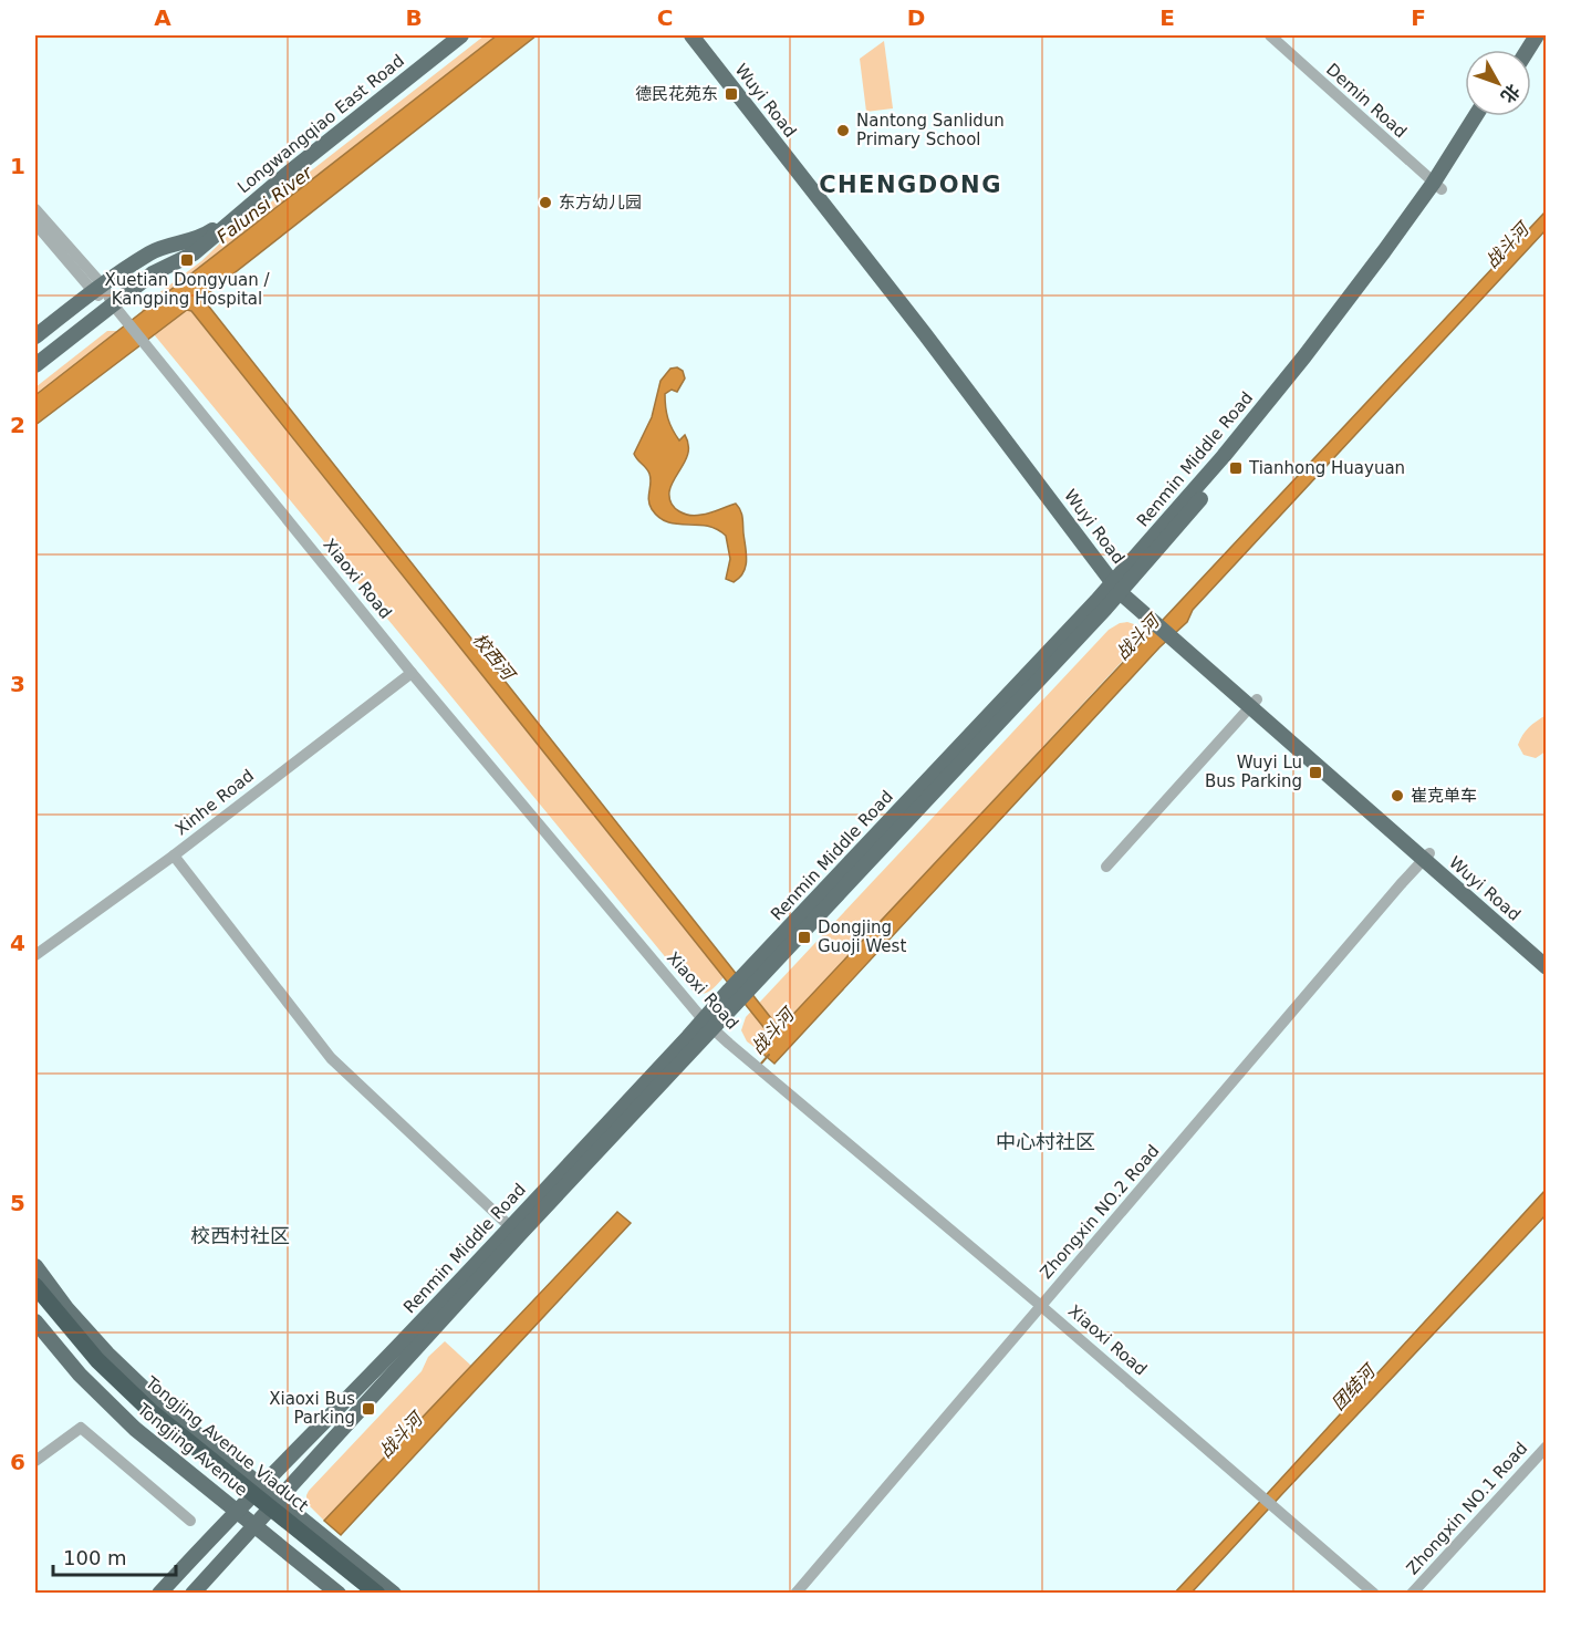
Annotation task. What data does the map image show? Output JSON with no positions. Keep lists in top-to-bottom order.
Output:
{
  "streets": {
    "highway": ["Tongjing Avenue Viaduct"],
    "main road": [
      "Wuyi Road",
      "Longwangqiao East Road",
      "Renmin Middle Road",
      "Tongjing Avenue"
    ],
    "street": [
      "Demin Road",
      "Xiaoxi Road",
      "Xinhe Road",
      "Zhongxin NO.2 Road",
      "Zhongxin NO.1 Road"
    ]
  },
  "crossings": [
    ["Wuyi Road", "Renmin Middle Road"],
    ["Wuyi Road", "Zhongxin NO.2 Road"],
    ["Demin Road", "Renmin Middle Road"],
    ["Longwangqiao East Road", "Xiaoxi Road"],
    ["Renmin Middle Road", "Xiaoxi Road"],
    ["Renmin Middle Road", "Tongjing Avenue"],
    ["Xiaoxi Road", "Xinhe Road"],
    ["Xiaoxi Road", "Zhongxin NO.2 Road"]
  ],
  "districts": ["CHENGDONG", "中心村社区", "校西村社区"],
  "water": [
    "Falunsi River",
    "战斗河",
    "校西河",
    "团结河"
  ],
  "places": {
    "transit": [
      "德民花苑东",
      "Xuetian Dongyuan / Kangping Hospital",
      "Tianhong Huayuan",
      "Wuyi Lu Bus Parking",
      "Dongjing Guoji West",
      "Xiaoxi Bus Parking"
    ],
    "other": ["Nantong Sanlidun Primary School", "东方幼儿园", "崔克单车"]
  },
  "scale_bar": "100 m",
  "north": "bottom right",
  "grid": {
    "columns": [
      "A",
      "B",
      "C",
      "D",
      "E",
      "F"
    ],
    "rows": [
      "1",
      "2",
      "3",
      "4",
      "5",
      "6"
    ]
  }
}
